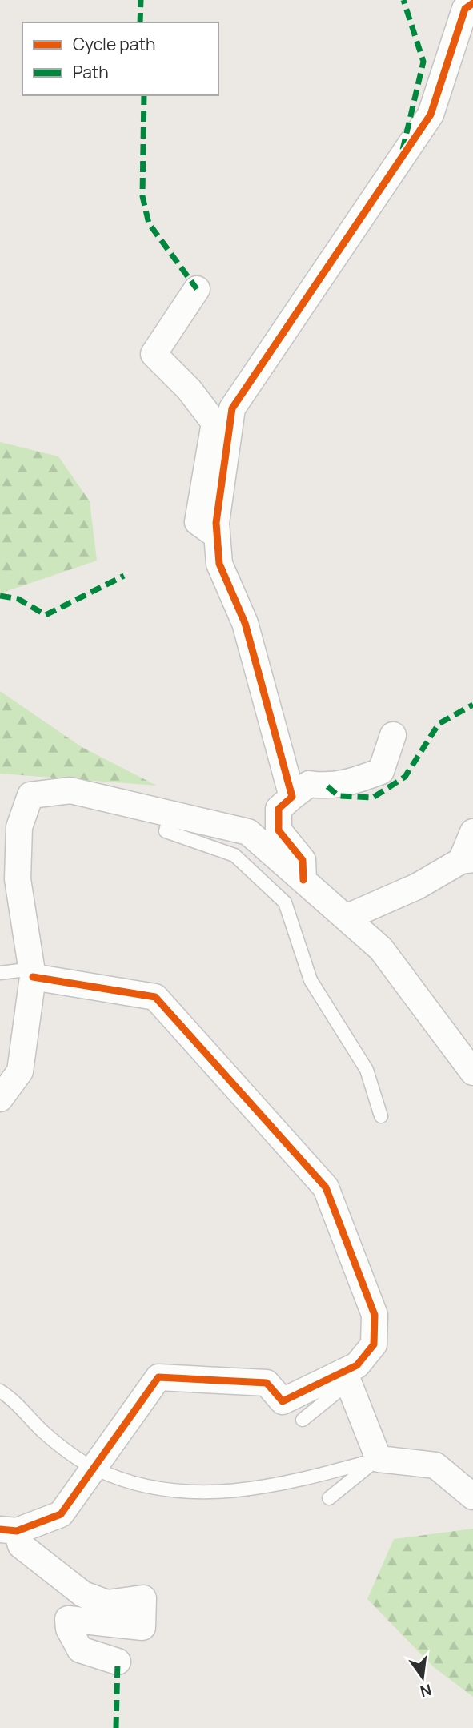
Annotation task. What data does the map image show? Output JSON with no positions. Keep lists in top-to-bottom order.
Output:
{
  "legend": ["Cycle path", "Path"],
  "north": "bottom"
}
